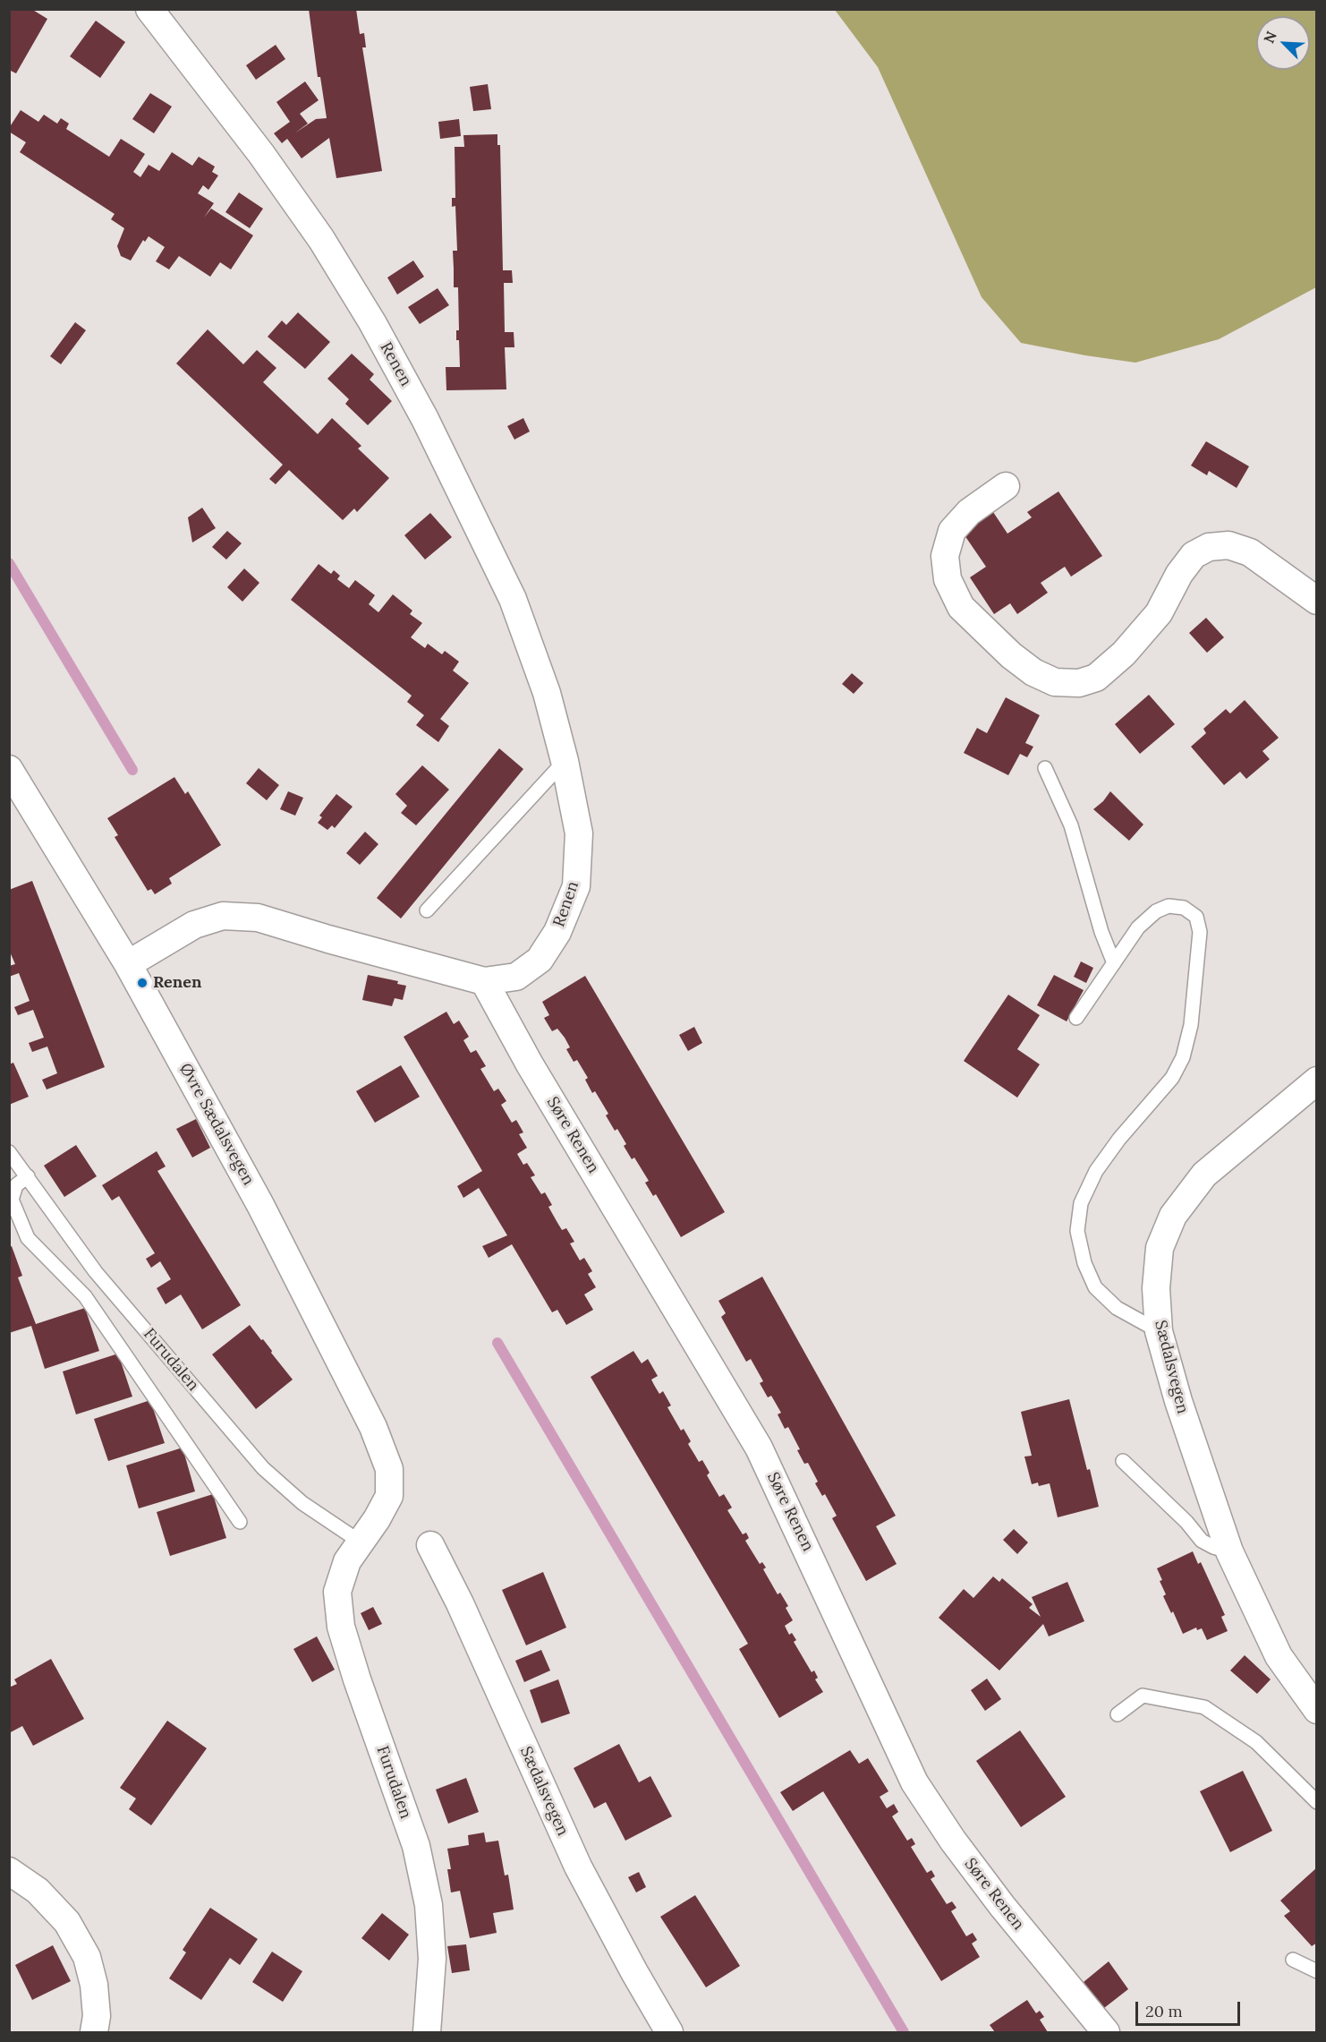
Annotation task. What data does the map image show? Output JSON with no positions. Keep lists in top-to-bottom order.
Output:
{
  "streets": {
    "street": [
      "Renen",
      "Øvre Sædalsvegen",
      "Søre Renen",
      "Furudalen",
      "Sædalsvegen"
    ]
  },
  "crossings": [
    ["Renen", "Øvre Sædalsvegen"],
    ["Renen", "Søre Renen"],
    ["Øvre Sædalsvegen", "Furudalen"]
  ],
  "places": ["Renen"],
  "scale_bar": "20 m",
  "north": "top left"
}
